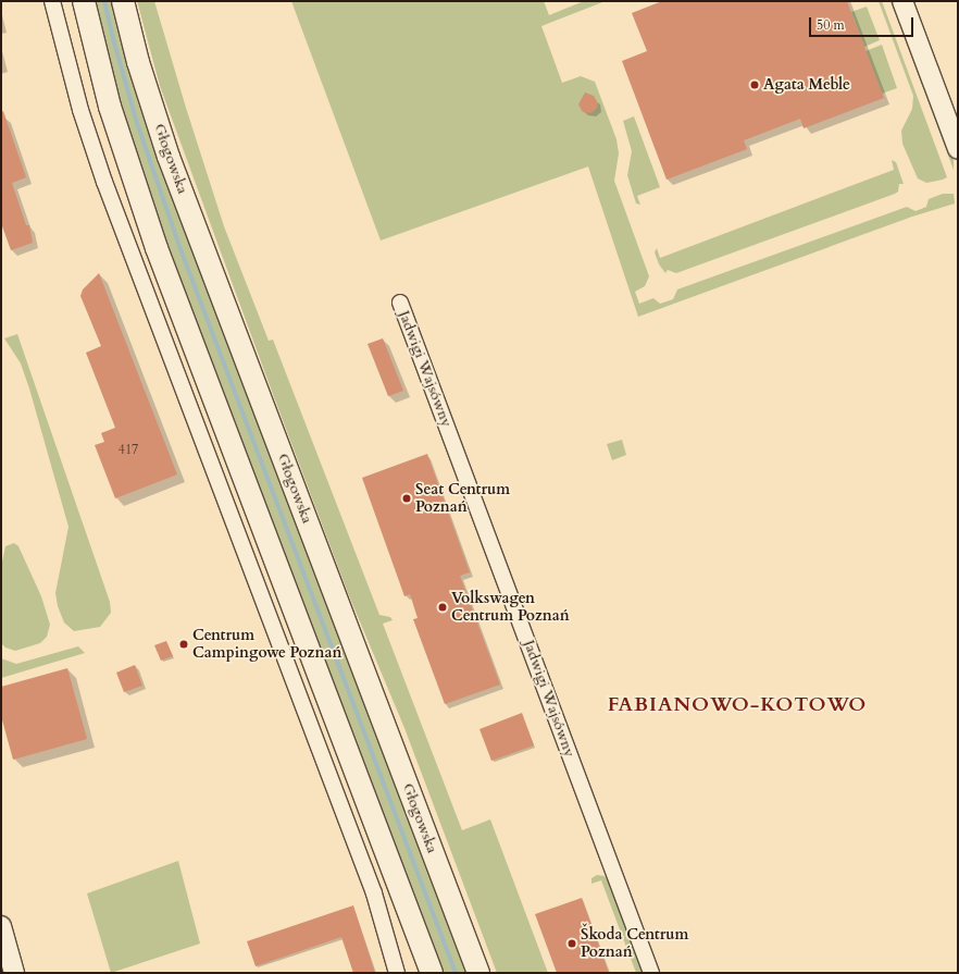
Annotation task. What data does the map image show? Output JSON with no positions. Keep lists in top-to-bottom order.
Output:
{
  "streets": {
    "main road": ["Głogowska"],
    "street": ["Jadwigi Wajsówny"]
  },
  "districts": ["FABIANOWO-KOTOWO"],
  "places": [
    "Agata Meble",
    "Seat Centrum Poznań",
    "Volkswagen Centrum Poznań",
    "Centrum Campingowe Poznań",
    "Škoda Centrum Poznań"
  ],
  "house_numbers": ["417"],
  "scale_bar": "50 m"
}
